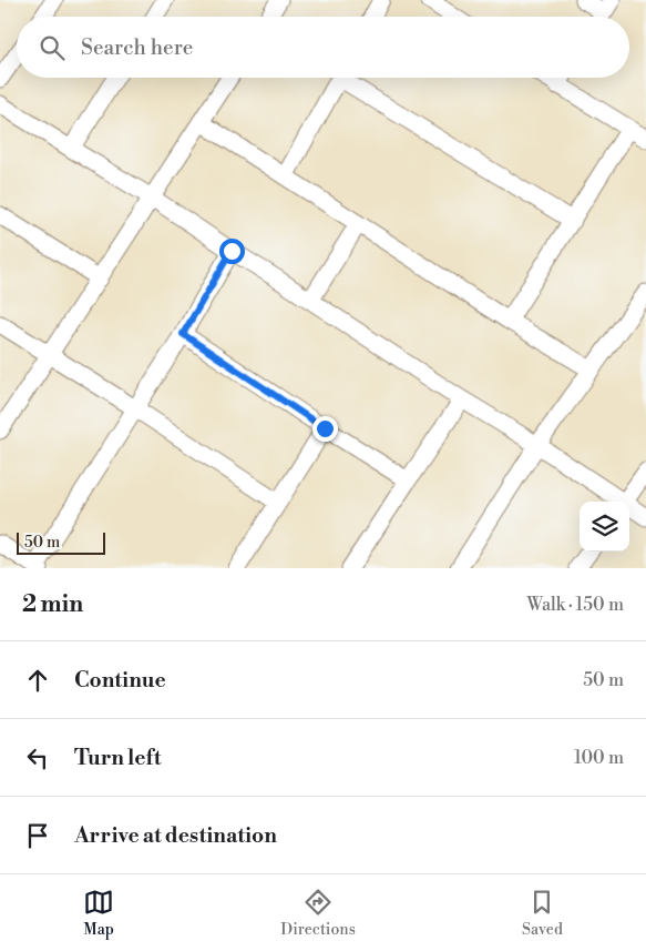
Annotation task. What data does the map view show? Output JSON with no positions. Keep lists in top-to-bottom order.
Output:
{
  "scale_bar": "50 m",
  "page": {
    "search": "Search here",
    "scale": "50 m",
    "heading": ["2 min", "Walk · 150 m"],
    "list": [
      ["Continue", "50 m"],
      ["Turn left", "100 m"],
      "Arrive at destination"
    ],
    "nav": ["Map", "Directions", "Saved"]
  }
}
